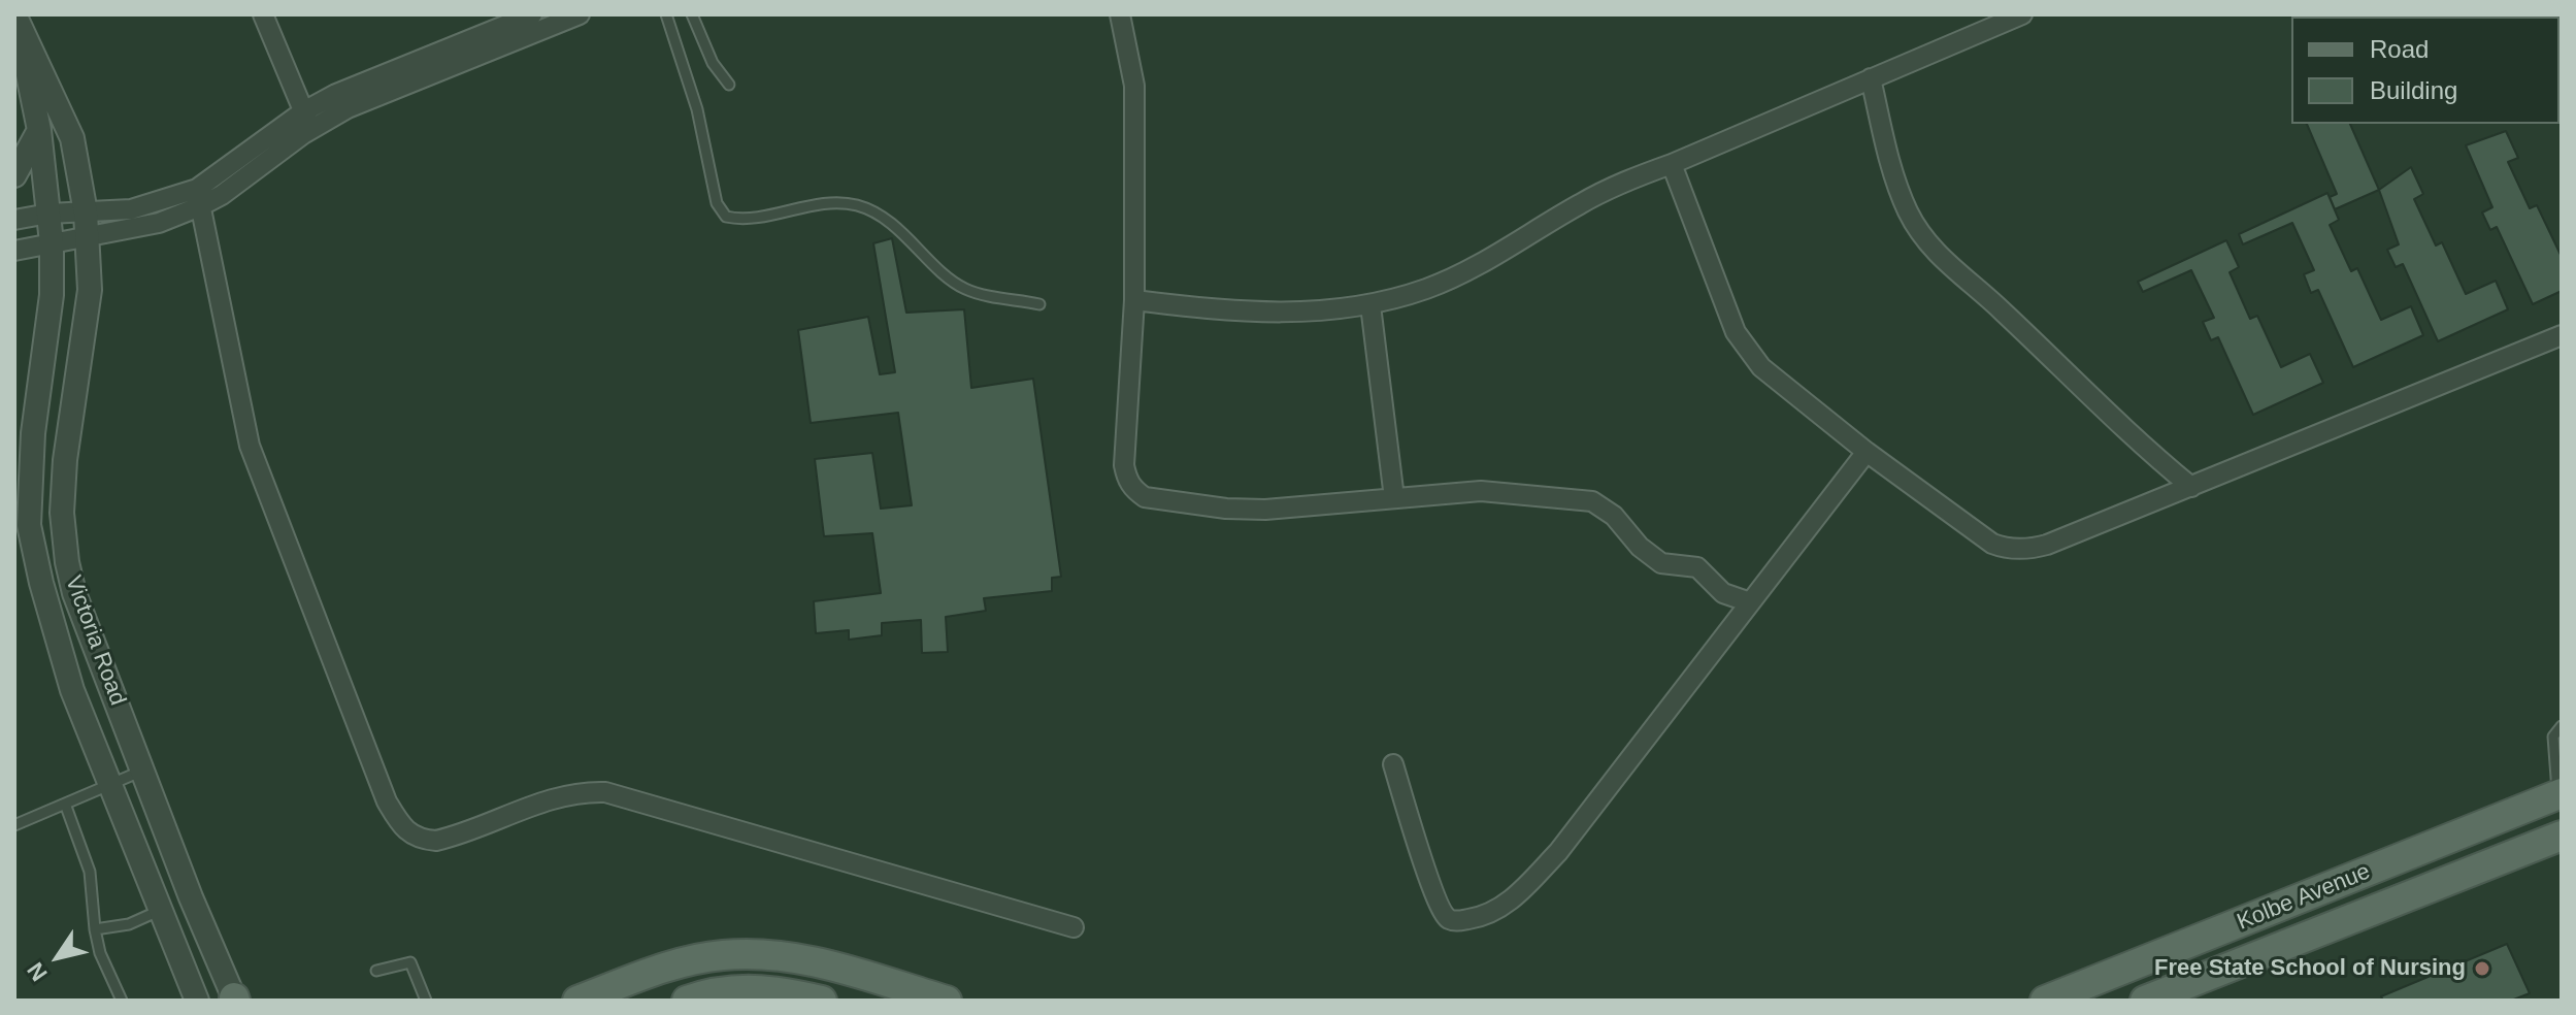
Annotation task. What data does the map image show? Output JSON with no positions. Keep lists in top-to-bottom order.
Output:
{
  "streets": {
    "main road": ["Kolbe Avenue"],
    "street": ["Victoria Road"]
  },
  "places": ["Free State School of Nursing"],
  "legend": ["Road", "Building"],
  "north": "bottom left"
}
